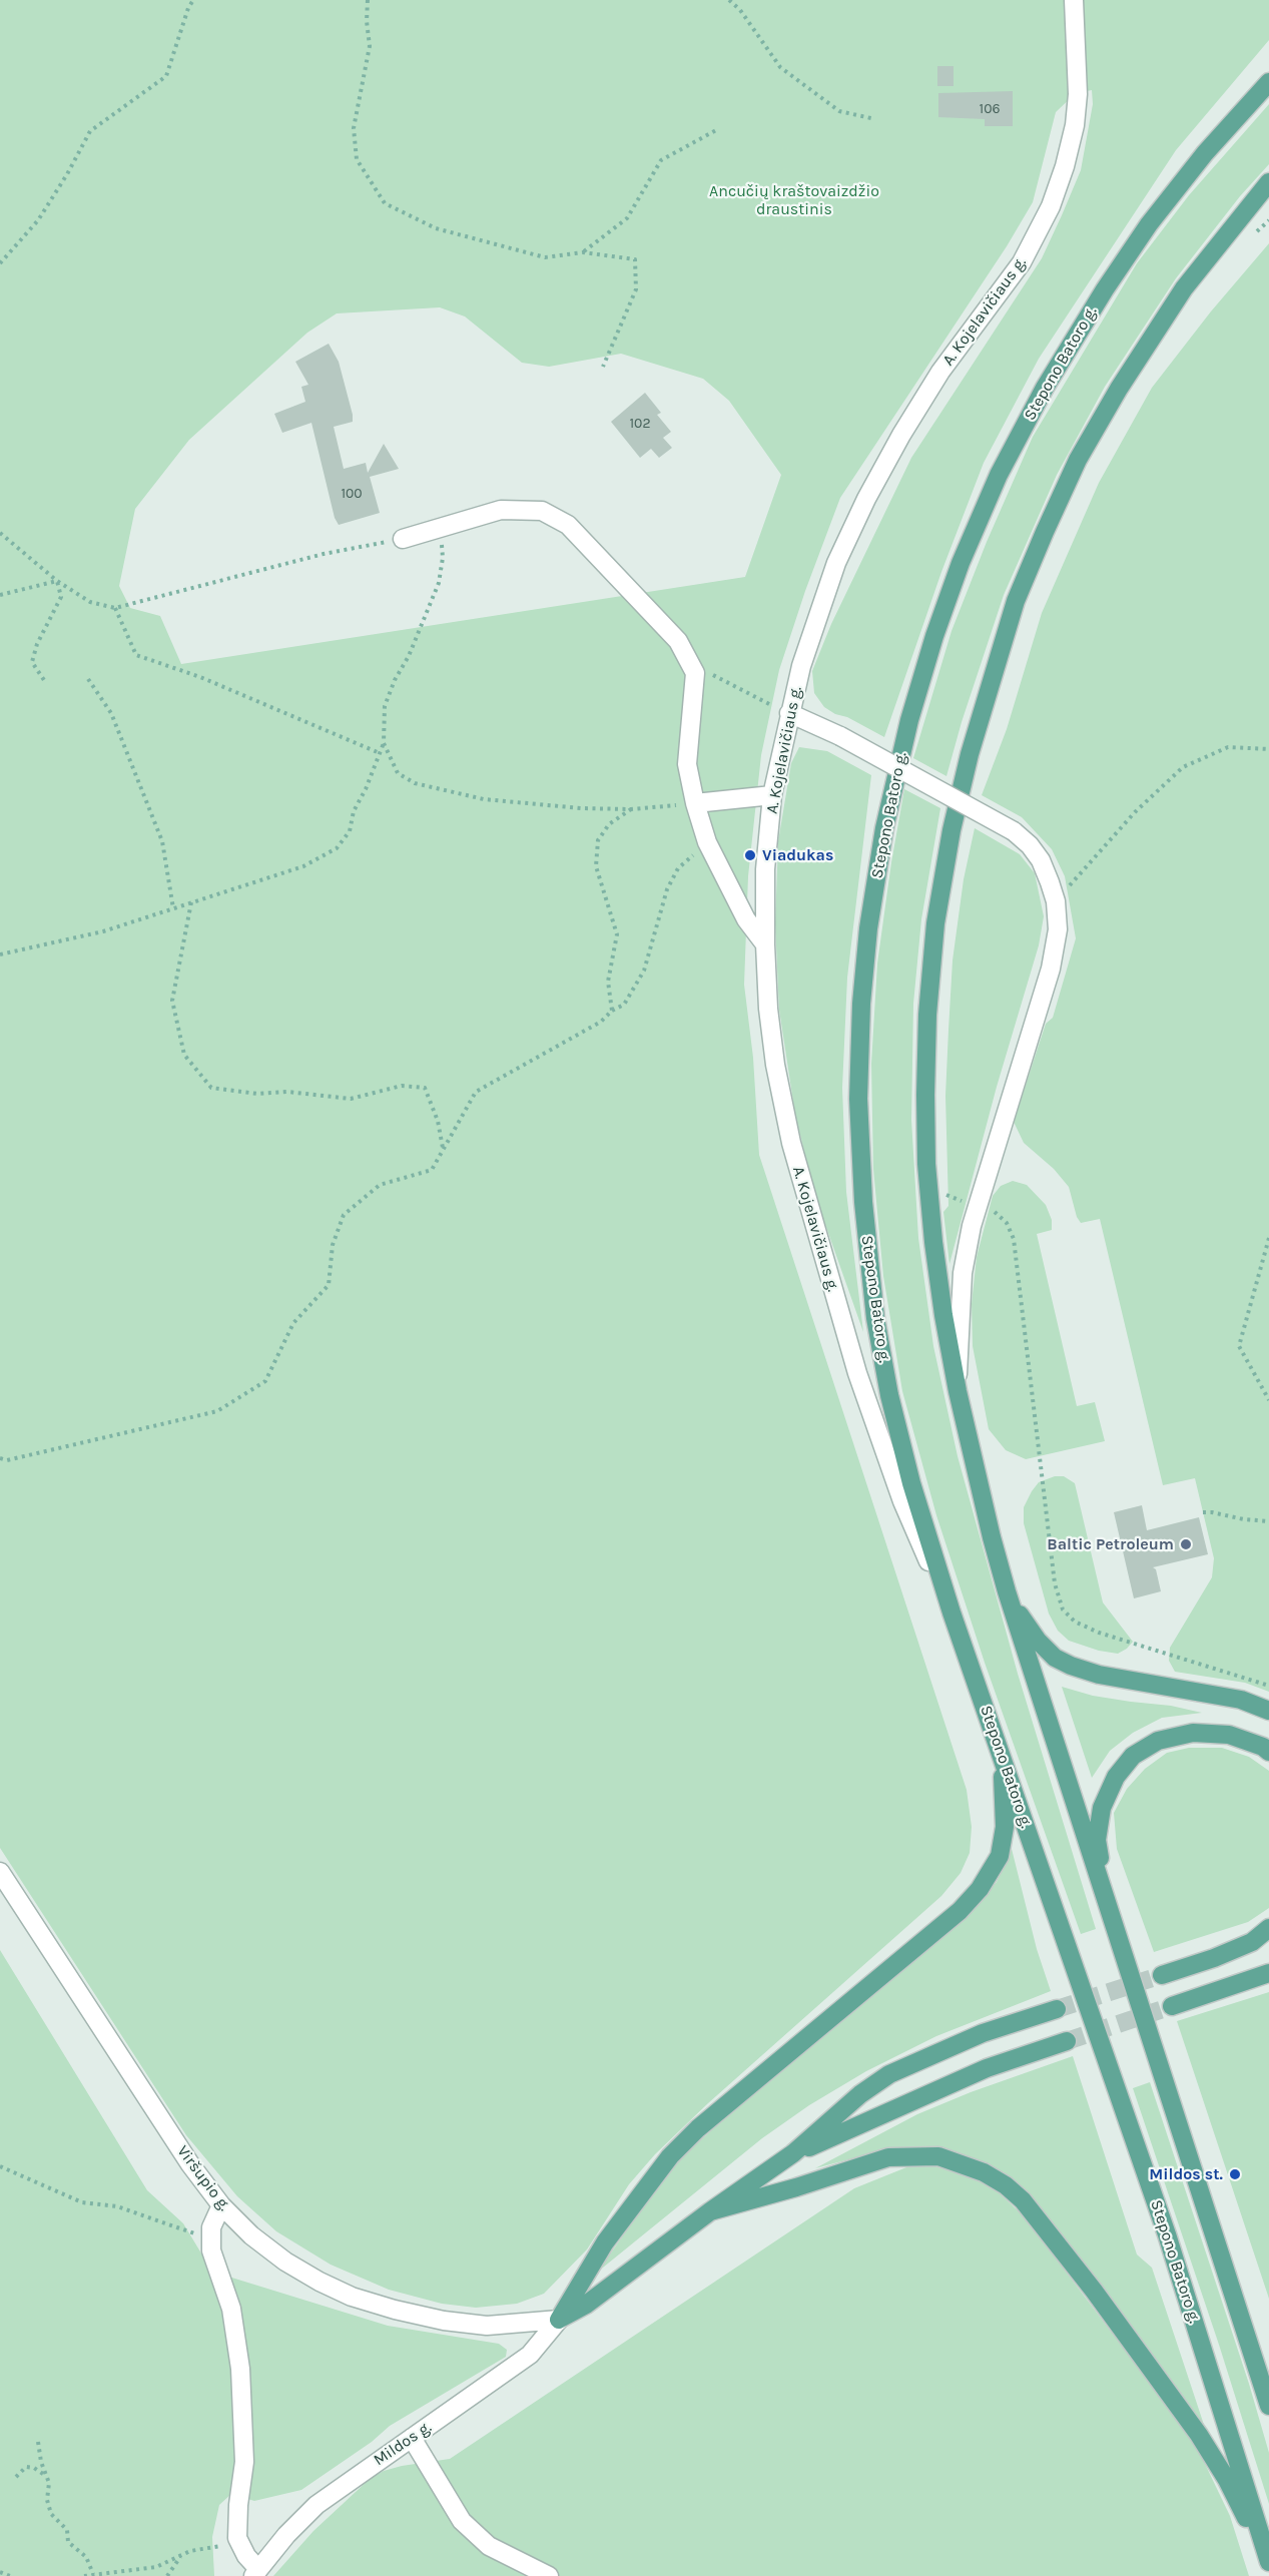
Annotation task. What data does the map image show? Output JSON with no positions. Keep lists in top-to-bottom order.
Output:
{
  "streets": {
    "main road": ["Stepono Batoro g."],
    "street": ["A. Kojelavičiaus g.", "Viršupio g.", "Mildos g."]
  },
  "crossings": [
    ["A. Kojelavičiaus g.", "Stepono Batoro g."],
    ["Viršupio g.", "Mildos g."]
  ],
  "parks": ["Ancučių kraštovaizdžio draustinis"],
  "places": ["Viadukas", "Baltic Petroleum", "Mildos st."],
  "house_numbers": ["106", "102", "100"]
}
